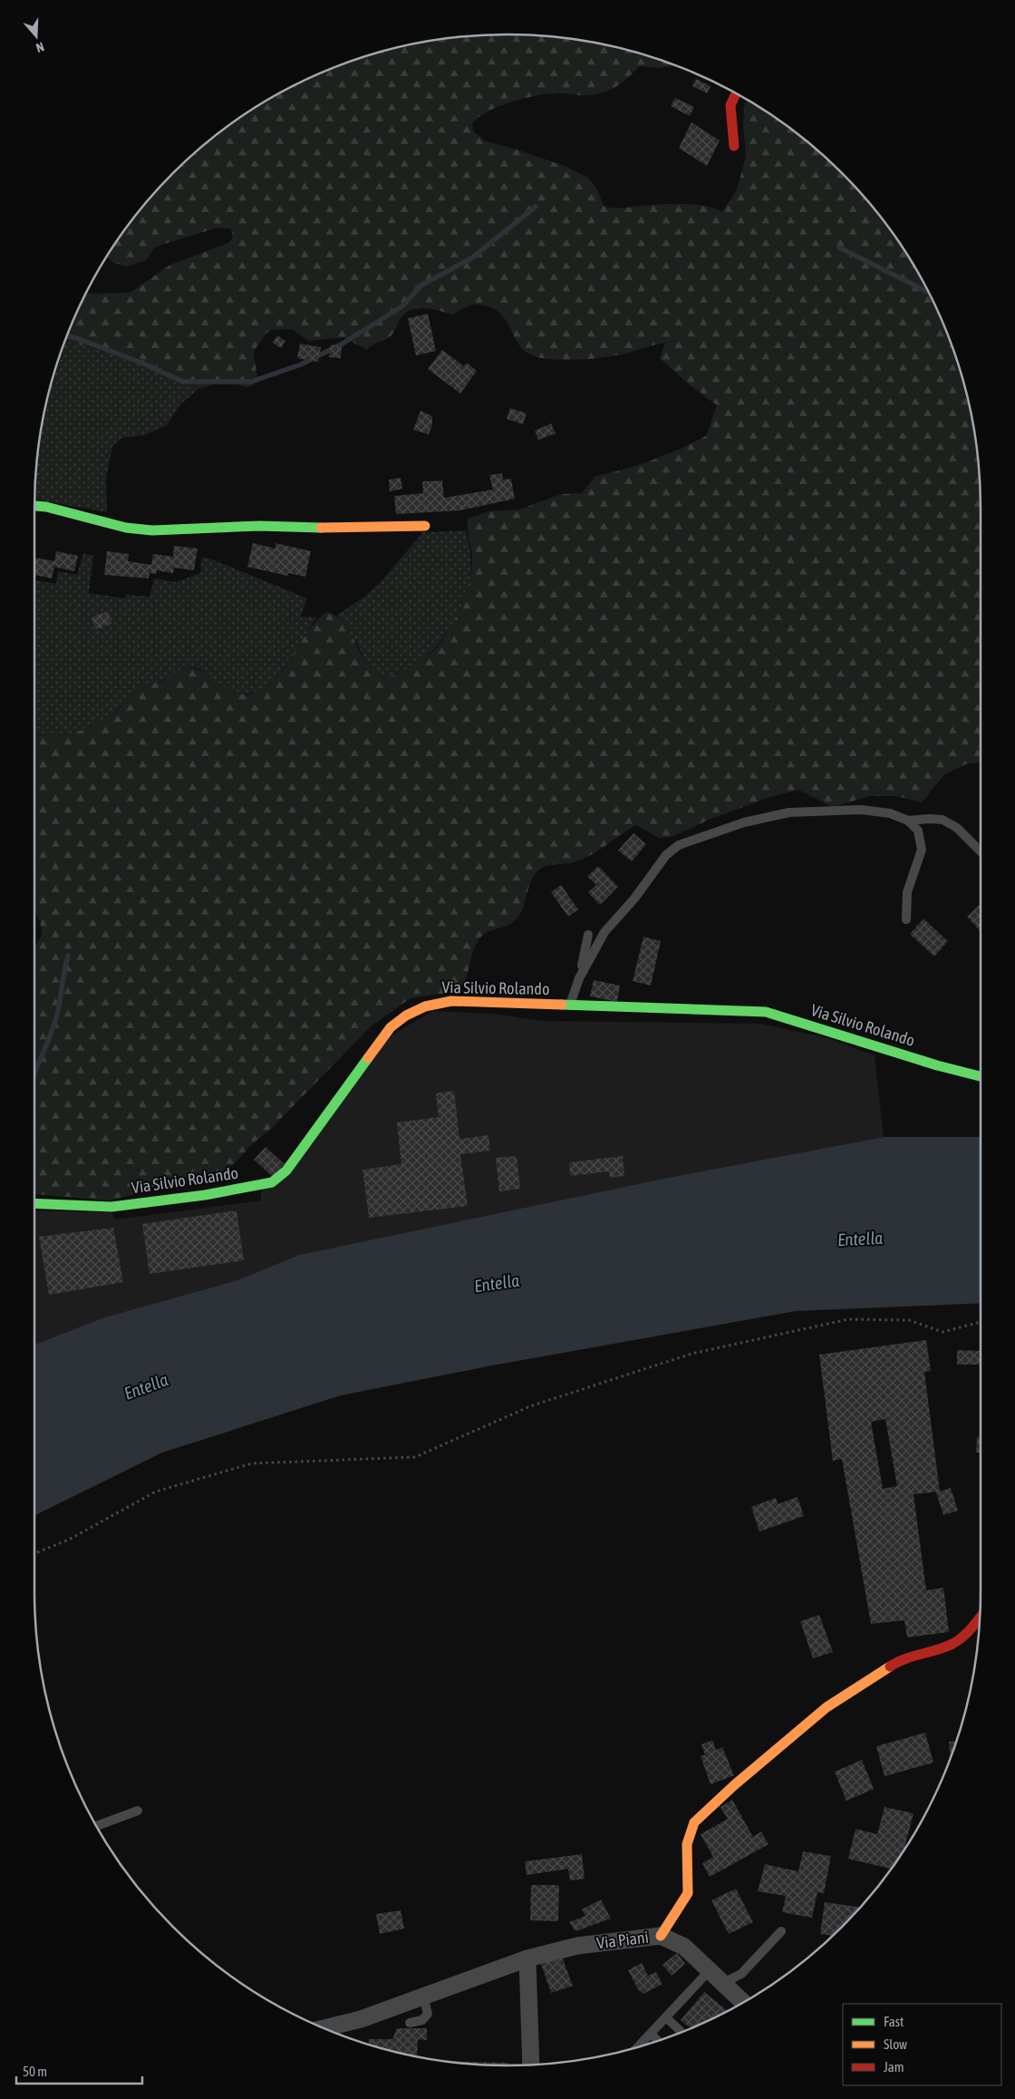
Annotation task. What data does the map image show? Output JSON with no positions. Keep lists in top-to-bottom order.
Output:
{
  "streets": {
    "street": ["Via Silvio Rolando", "Via Piani"]
  },
  "water": ["Entella"],
  "legend": ["Fast", "Slow", "Jam"],
  "scale_bar": "50 m",
  "north": "bottom"
}
